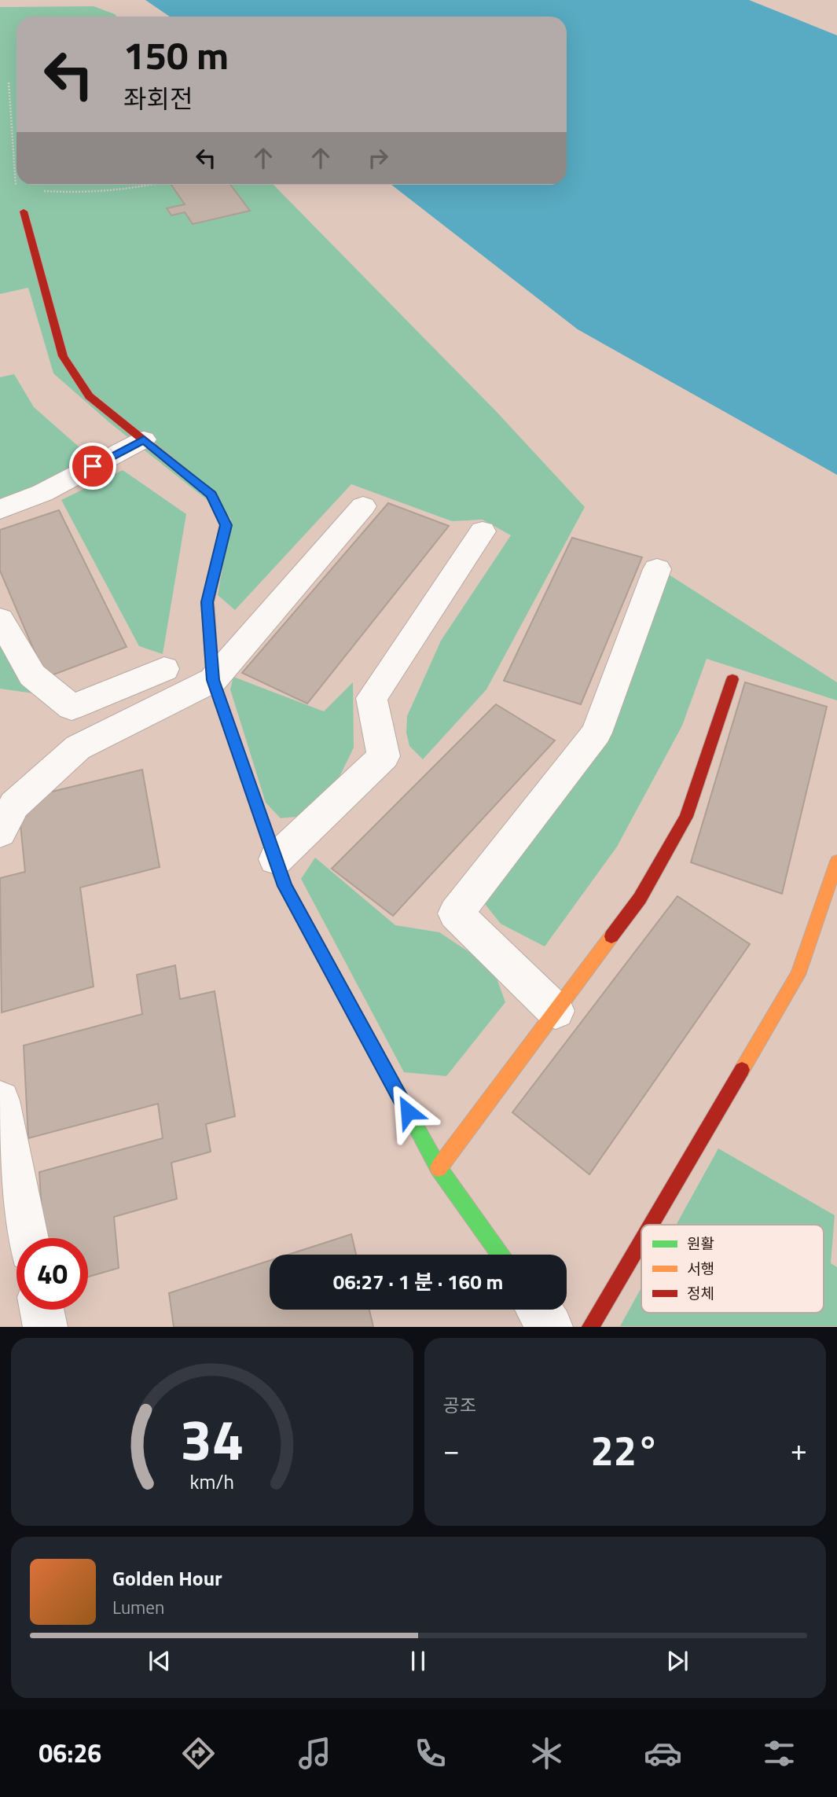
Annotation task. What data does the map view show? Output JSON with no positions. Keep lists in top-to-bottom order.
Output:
{
  "legend": ["원활", "서행", "정체"],
  "page": {
    "turn": ["150 m", "좌회전"],
    "limit": "40",
    "trip": "06:27 · 1 분 · 160 m",
    "tile": "공조",
    "heat": ["−", "22°", "+"],
    "song": ["Golden Hour", "Lumen"],
    "tabs": "06:26",
    "gauge": ["34", "km/h"]
  }
}
